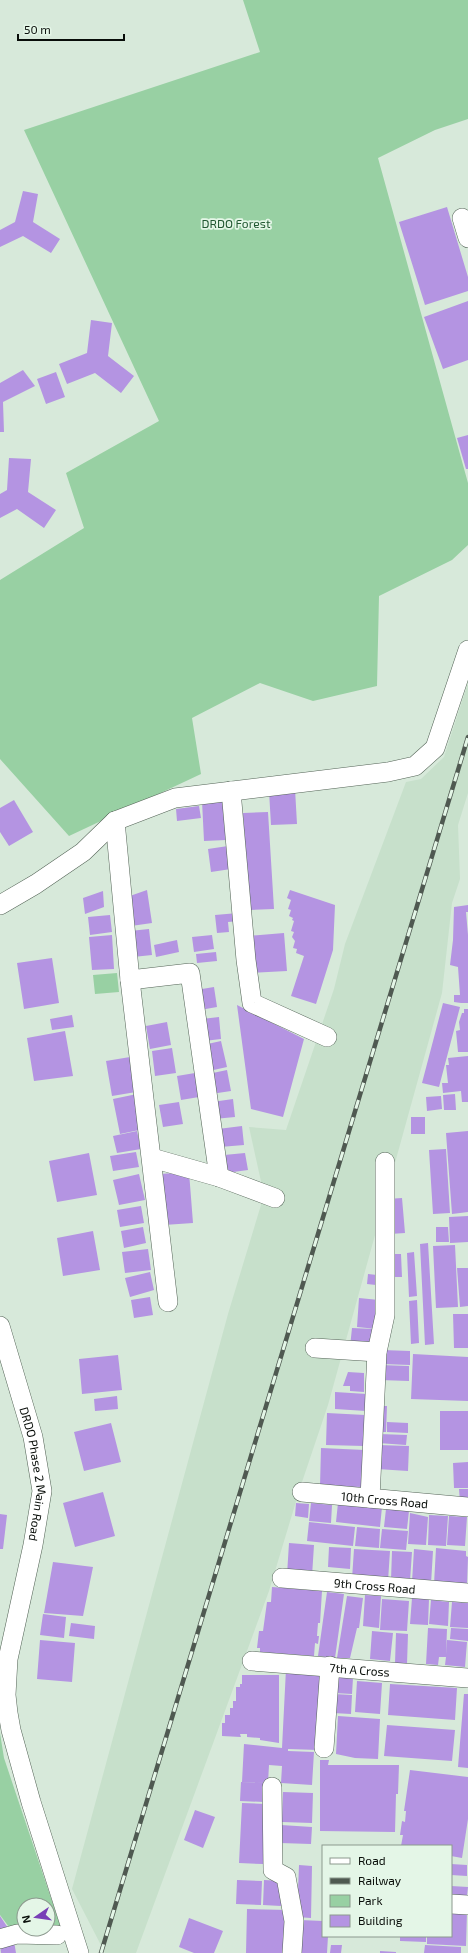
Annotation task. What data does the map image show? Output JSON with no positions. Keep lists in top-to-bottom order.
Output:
{
  "streets": {
    "street": [
      "DRDO Phase 2 Main Road",
      "10th Cross Road",
      "9th Cross Road",
      "7th A Cross"
    ]
  },
  "parks": ["DRDO Forest"],
  "legend": [
    "Road",
    "Railway",
    "Park",
    "Building"
  ],
  "scale_bar": "50 m",
  "north": "left"
}
